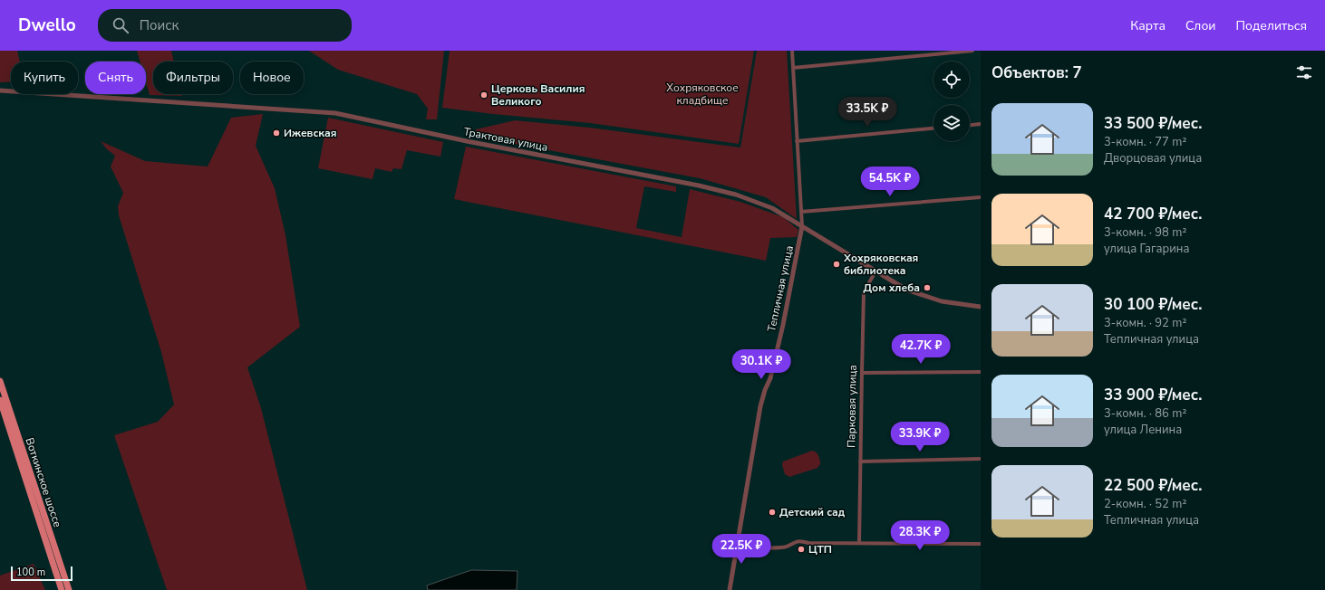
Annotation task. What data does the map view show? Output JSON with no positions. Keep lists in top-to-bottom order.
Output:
{
  "streets": {
    "main road": ["Воткинское шоссе"],
    "street": ["Трактовая улица", "Тепличная улица", "Парковая улица"]
  },
  "crossings": [
    ["Трактовая улица", "Тепличная улица"],
    ["Трактовая улица", "Парковая улица"]
  ],
  "parks": ["Хохряковское кладбище"],
  "places": [
    "Церковь Василия Великого",
    "Ижевская",
    "Хохряковская библиотека",
    "Дом хлеба",
    "Детский сад",
    "ЦТП"
  ],
  "scale_bar": "100 m",
  "page": {
    "header": "Dwello",
    "search": "Поиск",
    "nav": ["Карта", "Слои", "Поделиться"],
    "heading": "Объектов: 7",
    "chip": [
      "Купить",
      "Снять",
      "Фильтры",
      "Новое"
    ],
    "list": [
      {
        "name": "33 500 ₽/мес.",
        "note": "3-комн. · 77 m² · Дворцовая улица"
      },
      {
        "name": "42 700 ₽/мес.",
        "note": "3-комн. · 98 m² · улица Гагарина"
      },
      {
        "name": "30 100 ₽/мес.",
        "note": "3-комн. · 92 m² · Тепличная улица"
      },
      {
        "name": "33 900 ₽/мес.",
        "note": "3-комн. · 86 m² · улица Ленина"
      },
      {
        "name": "22 500 ₽/мес.",
        "note": "2-комн. · 52 m² · Тепличная улица"
      }
    ],
    "price": [
      "33.5K ₽",
      "54.5K ₽",
      "42.7K ₽",
      "30.1K ₽",
      "33.9K ₽",
      "28.3K ₽",
      "22.5K ₽"
    ],
    "scale": "100 m"
  }
}
